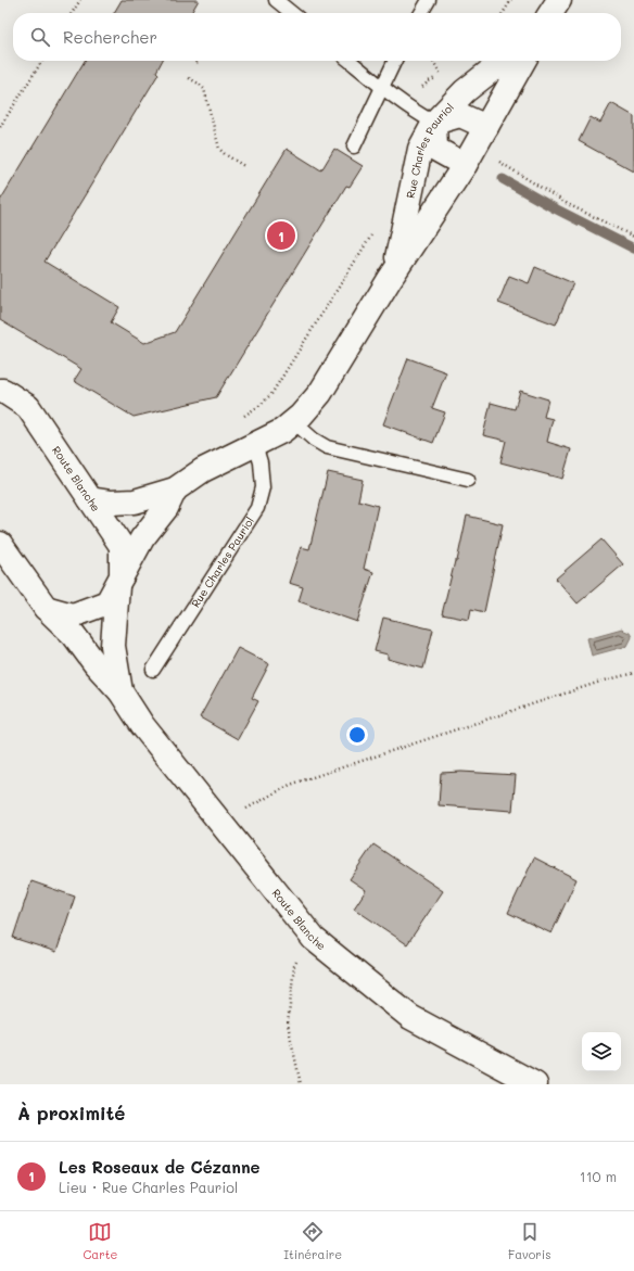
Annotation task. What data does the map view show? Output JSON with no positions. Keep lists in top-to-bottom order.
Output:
{
  "streets": {
    "street": ["Rue Charles Pauriol", "Route Blanche"]
  },
  "crossings": [
    ["Rue Charles Pauriol", "Route Blanche"]
  ],
  "page": {
    "search": "Rechercher",
    "pins": "1",
    "heading": "À proximité",
    "list": [
      {
        "mark": "1",
        "name": "Les Roseaux de Cézanne",
        "note": "Lieu · Rue Charles Pauriol",
        "value": "110 m"
      }
    ],
    "nav": ["Carte", "Itinéraire", "Favoris"]
  }
}
